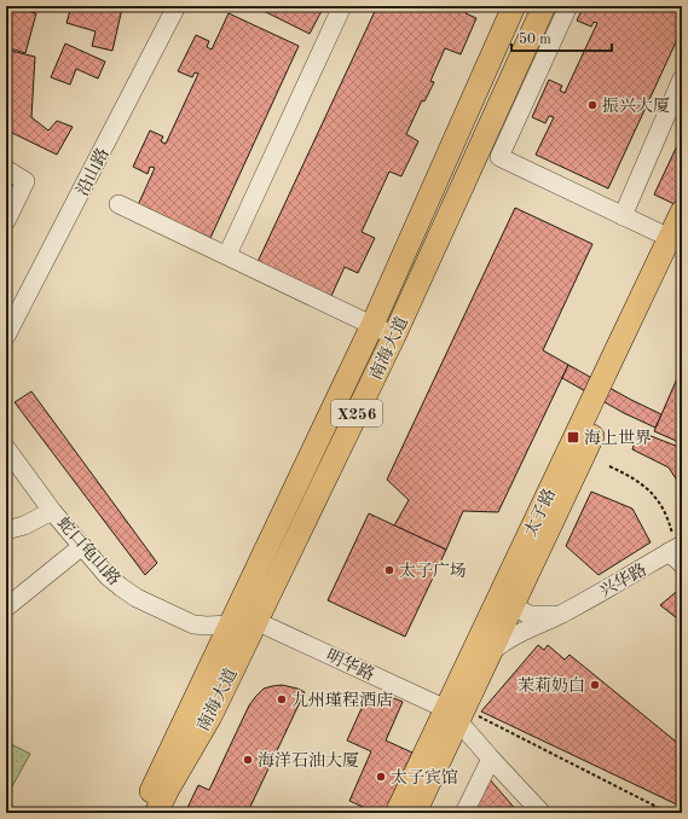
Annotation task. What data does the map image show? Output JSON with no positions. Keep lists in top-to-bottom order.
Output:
{
  "streets": {
    "main road": ["南海大道", "X256", "太子路"],
    "street": [
      "沿山路",
      "蛇口龟山路",
      "兴华路",
      "明华路"
    ]
  },
  "crossings": [
    ["南海大道", "蛇口龟山路"],
    ["南海大道", "明华路"],
    ["太子路", "兴华路"],
    ["太子路", "明华路"],
    ["蛇口龟山路", "明华路"]
  ],
  "places": {
    "other": [
      "振兴大厦",
      "太子广场",
      "茉莉奶白",
      "九州瑾程酒店",
      "海洋石油大厦",
      "太子宾馆"
    ],
    "transit": ["海上世界"]
  },
  "scale_bar": "50 m"
}
